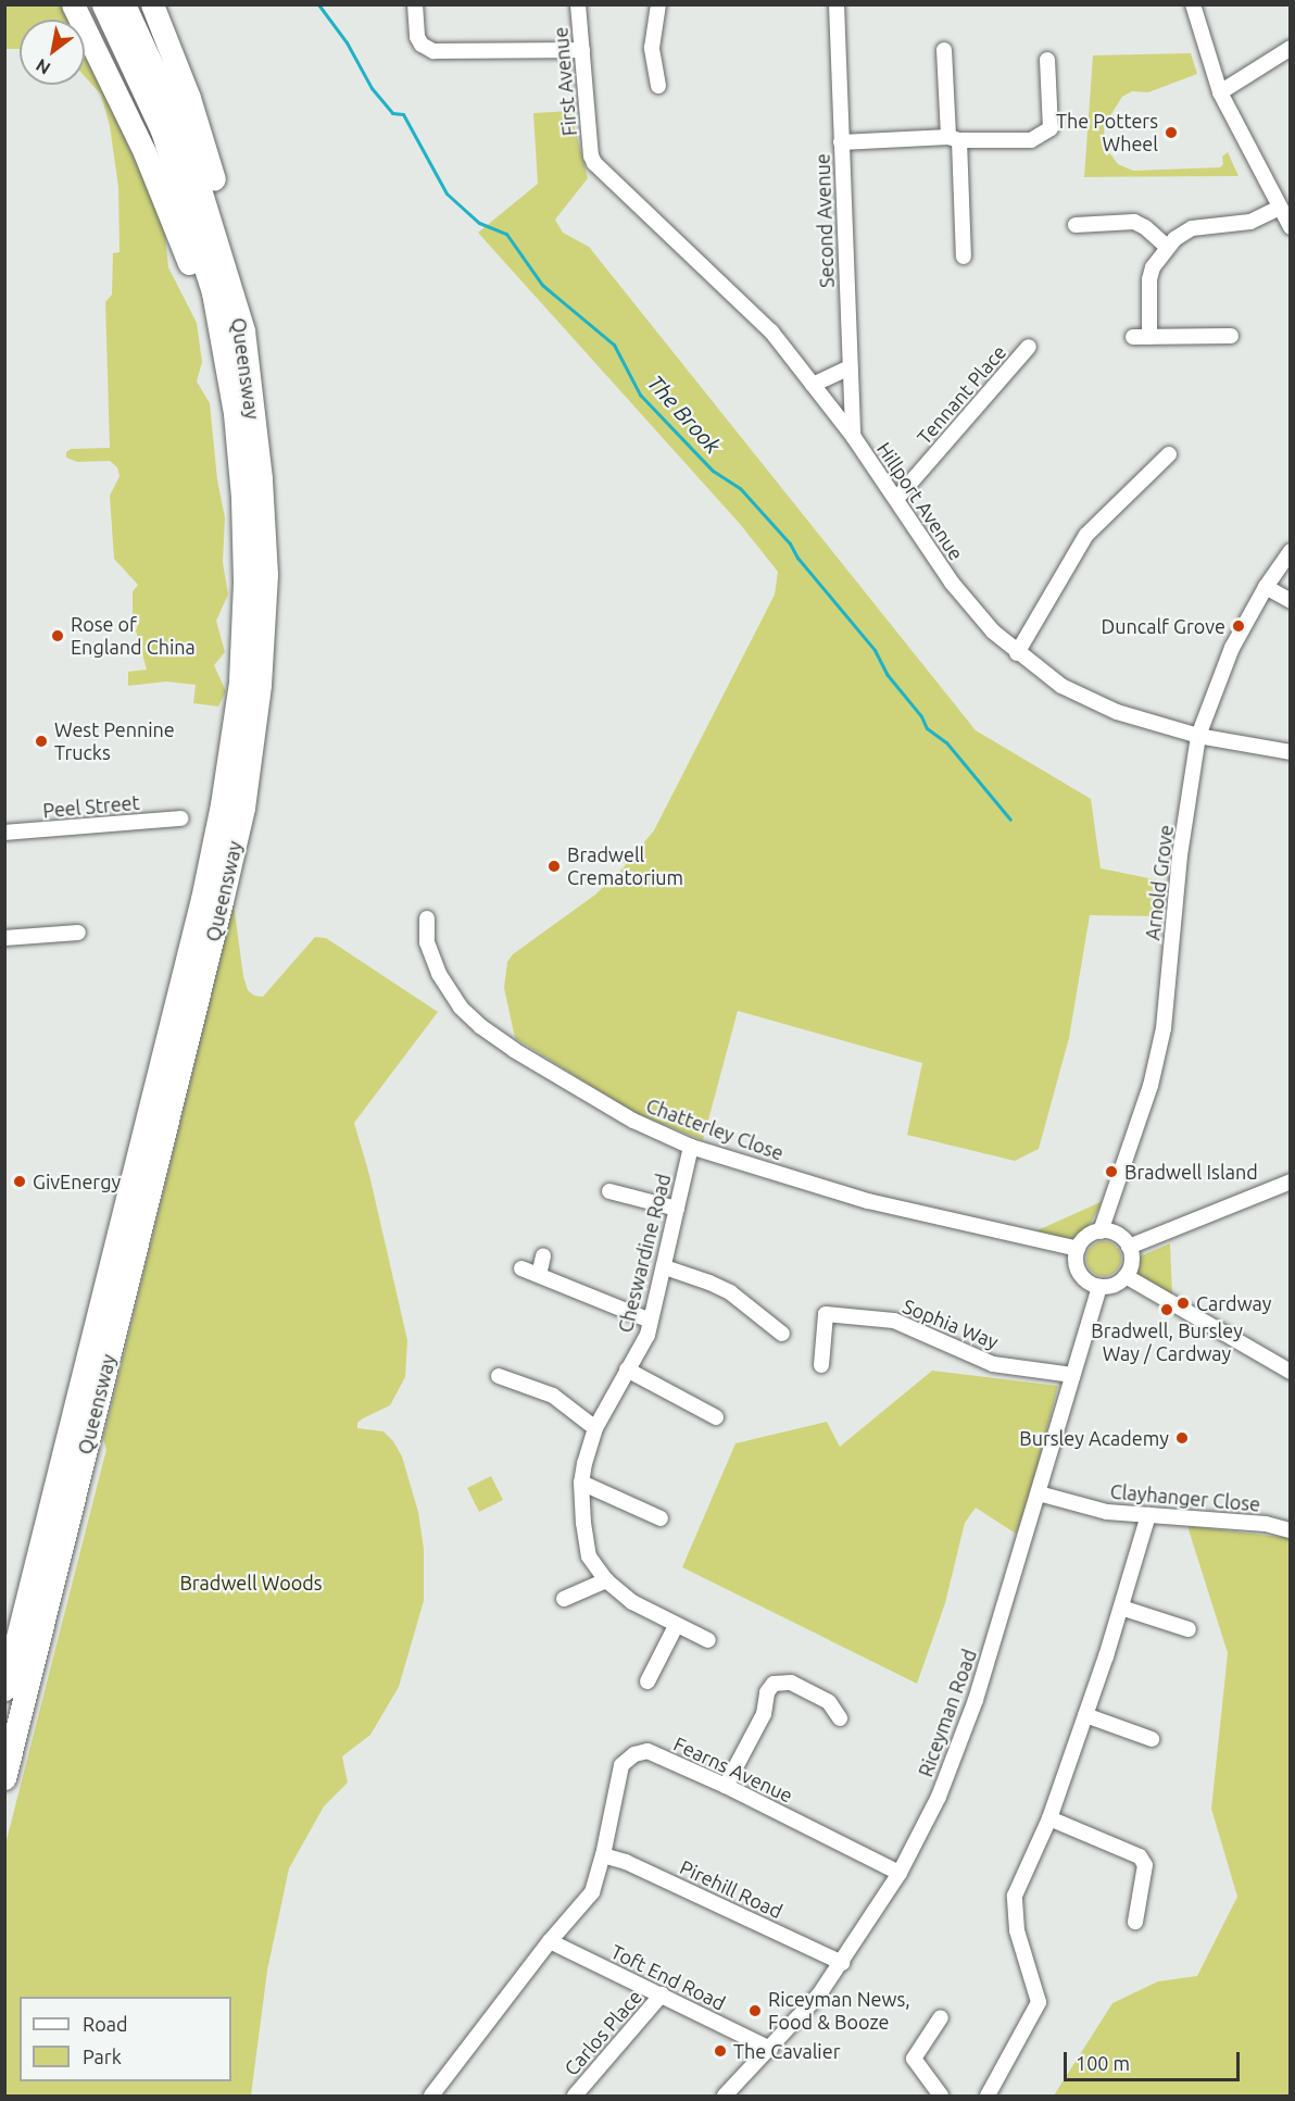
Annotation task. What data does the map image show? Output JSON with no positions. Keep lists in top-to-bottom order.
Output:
{
  "streets": {
    "highway": ["Queensway"],
    "street": [
      "First Avenue",
      "Second Avenue",
      "Tennant Place",
      "Hillport Avenue",
      "Peel Street",
      "Arnold Grove",
      "Chatterley Close",
      "Cheswardine Road",
      "Sophia Way",
      "Clayhanger Close",
      "Riceyman Road",
      "Fearns Avenue",
      "Pirehill Road",
      "Toft End Road",
      "Carlos Place"
    ]
  },
  "crossings": [
    ["First Avenue", "Hillport Avenue"],
    ["Second Avenue", "Hillport Avenue"],
    ["Tennant Place", "Hillport Avenue"],
    ["Hillport Avenue", "Arnold Grove"],
    ["Arnold Grove", "Chatterley Close"],
    ["Arnold Grove", "Riceyman Road"],
    ["Chatterley Close", "Cheswardine Road"],
    ["Chatterley Close", "Riceyman Road"],
    ["Sophia Way", "Riceyman Road"],
    ["Clayhanger Close", "Riceyman Road"],
    ["Riceyman Road", "Fearns Avenue"],
    ["Riceyman Road", "Pirehill Road"],
    ["Riceyman Road", "Toft End Road"],
    ["Fearns Avenue", "Pirehill Road"],
    ["Fearns Avenue", "Toft End Road"],
    ["Toft End Road", "Carlos Place"]
  ],
  "water": ["The Brook"],
  "parks": ["Bradwell Woods"],
  "places": [
    "The Potters Wheel",
    "Duncalf Grove",
    "Rose of England China",
    "West Pennine Trucks",
    "Bradwell Crematorium",
    "Bradwell Island",
    "GivEnergy",
    "Cardway",
    "Bradwell, Bursley Way / Cardway",
    "Bursley Academy",
    "Riceyman News, Food & Booze",
    "The Cavalier"
  ],
  "legend": ["Road", "Park"],
  "scale_bar": "100 m",
  "north": "bottom left"
}
